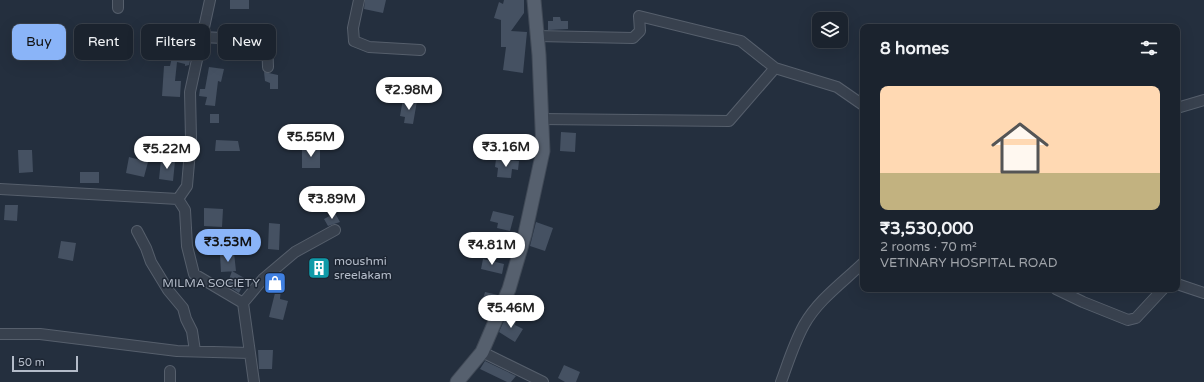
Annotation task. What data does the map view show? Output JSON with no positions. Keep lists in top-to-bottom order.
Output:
{
  "places": {
    "building": ["moushmi sreelakam"],
    "shop": ["MILMA SOCIETY"]
  },
  "scale_bar": "50 m",
  "page": {
    "chip": [
      "Buy",
      "Rent",
      "Filters",
      "New"
    ],
    "heading": "8 homes",
    "list": [
      {
        "name": "₹3,530,000",
        "note": "2 rooms · 70 m² · VETINARY HOSPITAL ROAD"
      }
    ],
    "price": [
      "₹2.98M",
      "₹5.55M",
      "₹3.16M",
      "₹5.22M",
      "₹3.89M",
      "₹3.53M",
      "₹4.81M",
      "₹5.46M"
    ],
    "scale": "50 m"
  }
}
